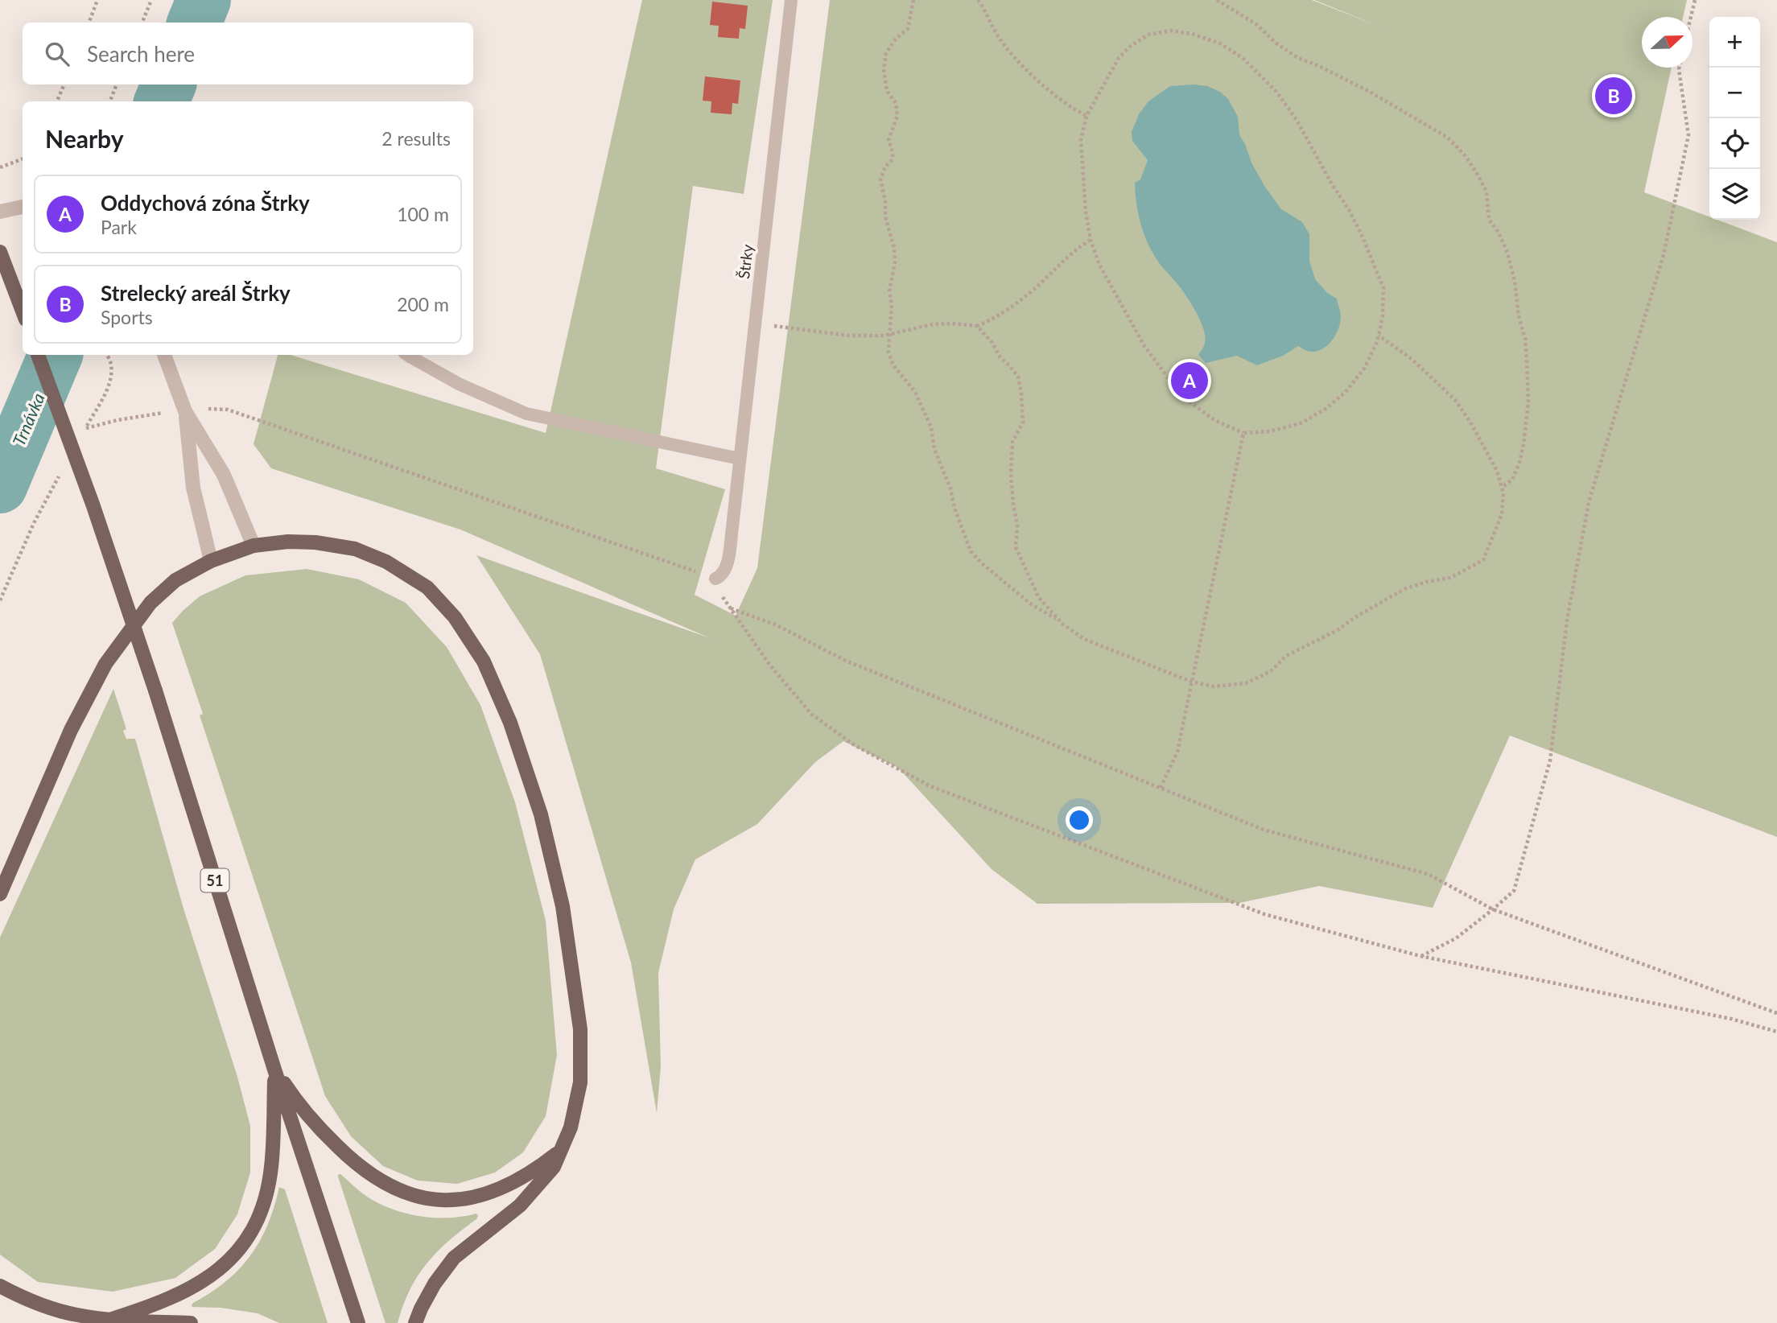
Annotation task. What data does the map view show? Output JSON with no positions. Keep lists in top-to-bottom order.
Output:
{
  "streets": {
    "main road": ["51"],
    "lane": ["Štrky"]
  },
  "water": ["Trnávka"],
  "north": "right",
  "page": {
    "map_buttons": ["+", "−"],
    "search": "Search here",
    "pins": ["B", "A"],
    "heading": ["Nearby", "2 results"],
    "list": [
      {
        "mark": "A",
        "name": "Oddychová zóna Štrky",
        "note": "Park",
        "value": "100 m"
      },
      {
        "mark": "B",
        "name": "Strelecký areál Štrky",
        "note": "Sports",
        "value": "200 m"
      }
    ]
  }
}
